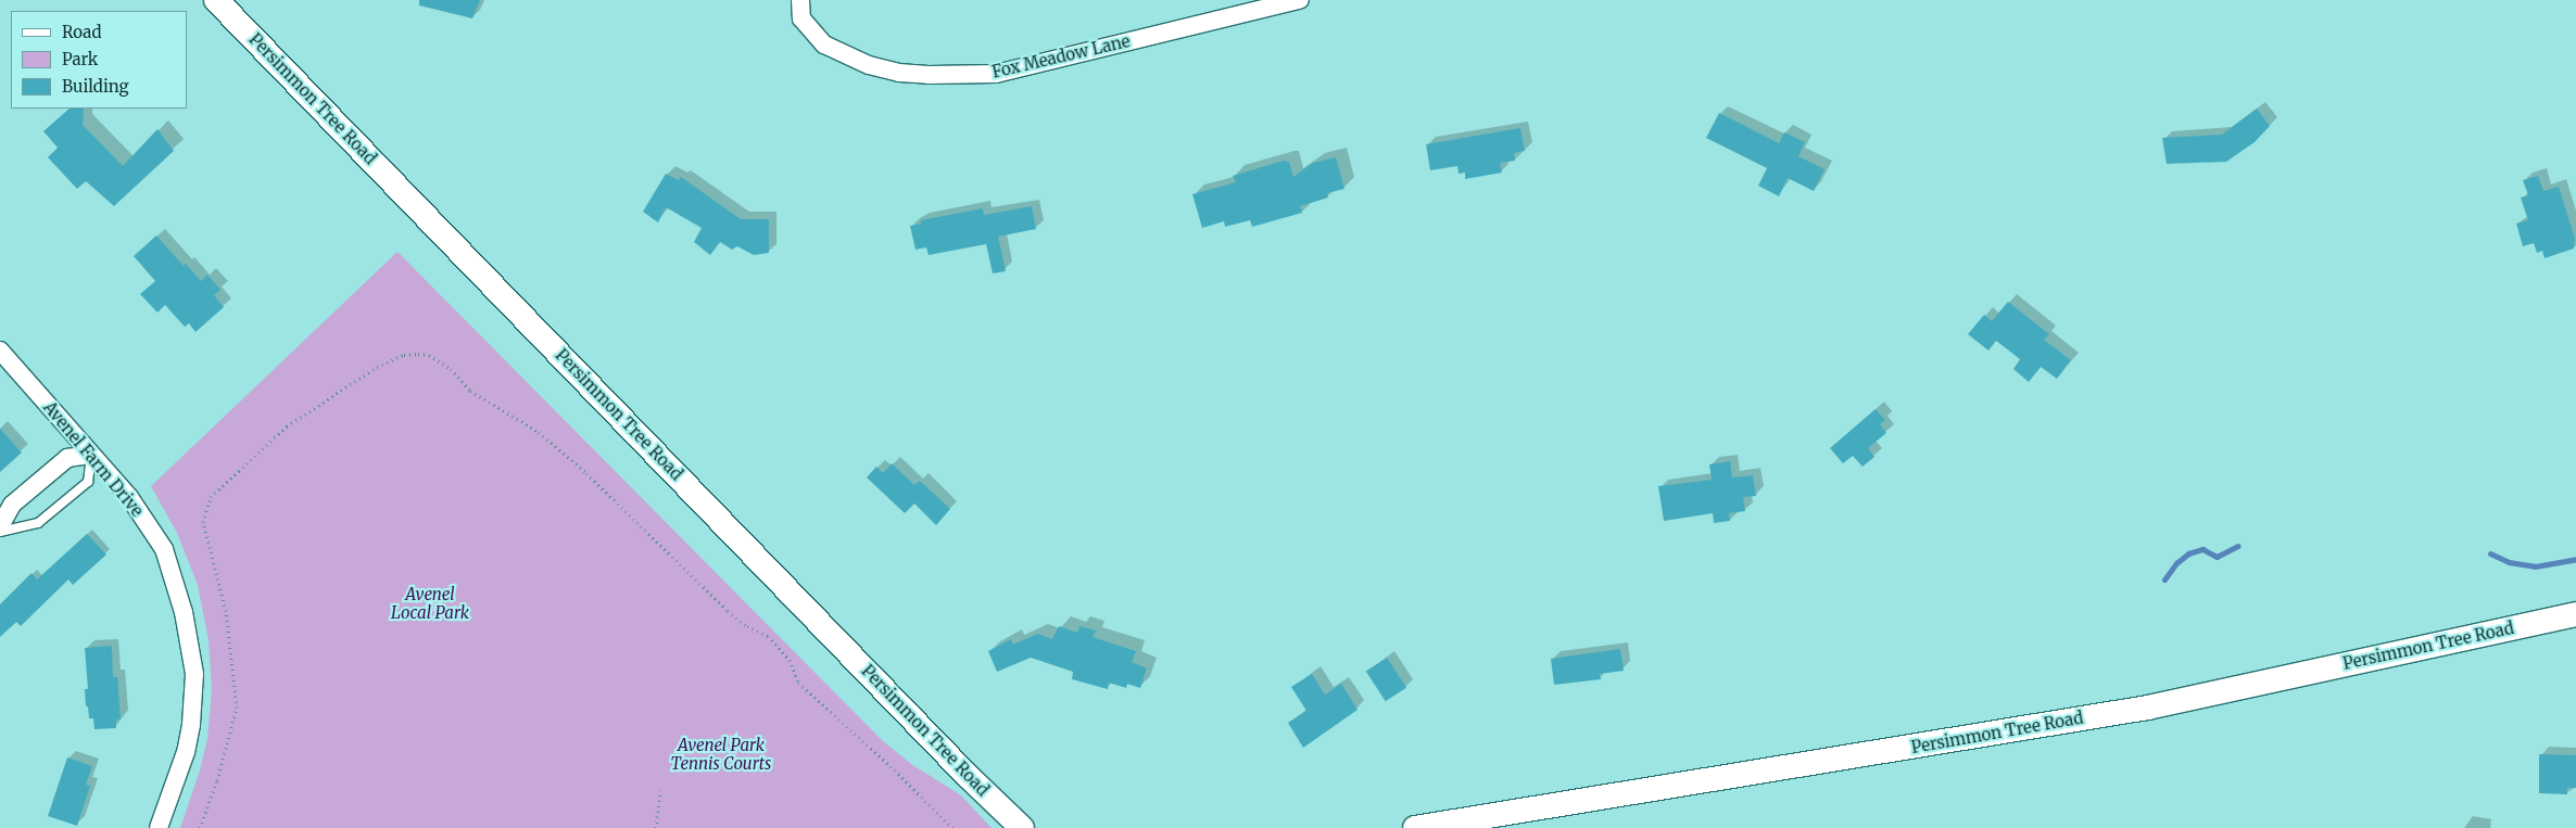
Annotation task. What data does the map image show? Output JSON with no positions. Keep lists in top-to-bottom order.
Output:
{
  "streets": {
    "main road": ["Persimmon Tree Road"],
    "street": ["Fox Meadow Lane", "Avenel Farm Drive"]
  },
  "parks": ["Avenel Local Park", "Avenel Park Tennis Courts"],
  "legend": ["Road", "Park", "Building"]
}
